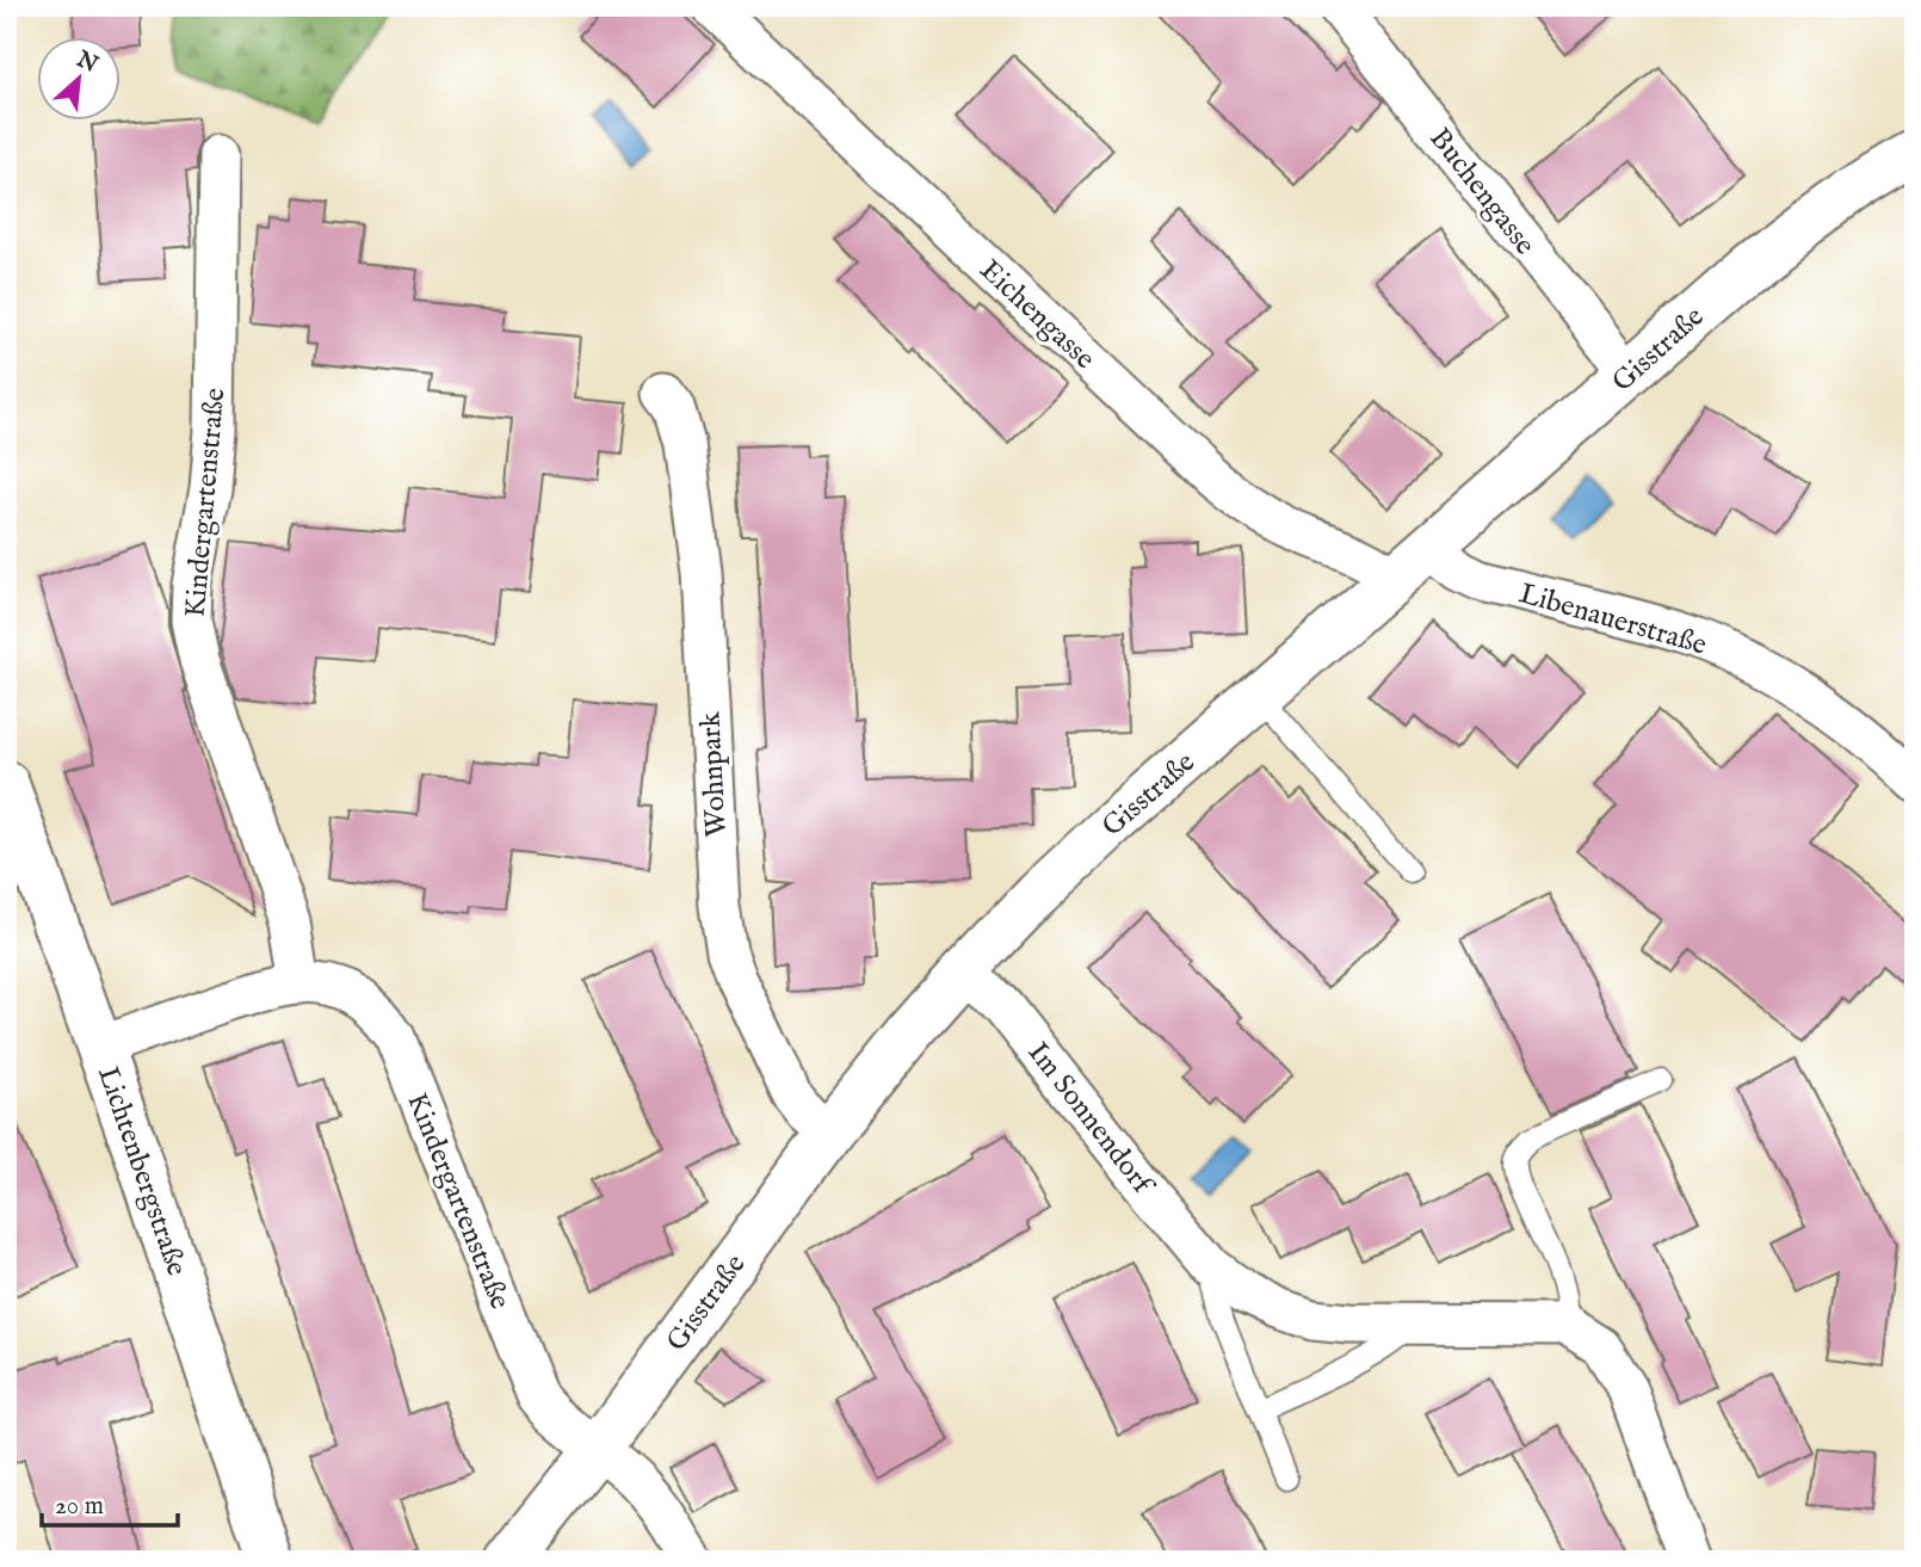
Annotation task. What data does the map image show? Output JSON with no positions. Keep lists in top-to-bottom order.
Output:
{
  "streets": {
    "street": [
      "Buchengasse",
      "Eichengasse",
      "Gisstraße",
      "Kindergartenstraße",
      "Libenauerstraße",
      "Wohnpark",
      "Im Sonnendorf",
      "Lichtenbergstraße"
    ]
  },
  "crossings": [
    ["Buchengasse", "Gisstraße"],
    ["Eichengasse", "Gisstraße"],
    ["Gisstraße", "Kindergartenstraße"],
    ["Gisstraße", "Libenauerstraße"],
    ["Gisstraße", "Wohnpark"],
    ["Gisstraße", "Im Sonnendorf"],
    ["Kindergartenstraße", "Lichtenbergstraße"]
  ],
  "scale_bar": "20 m",
  "north": "top right"
}
